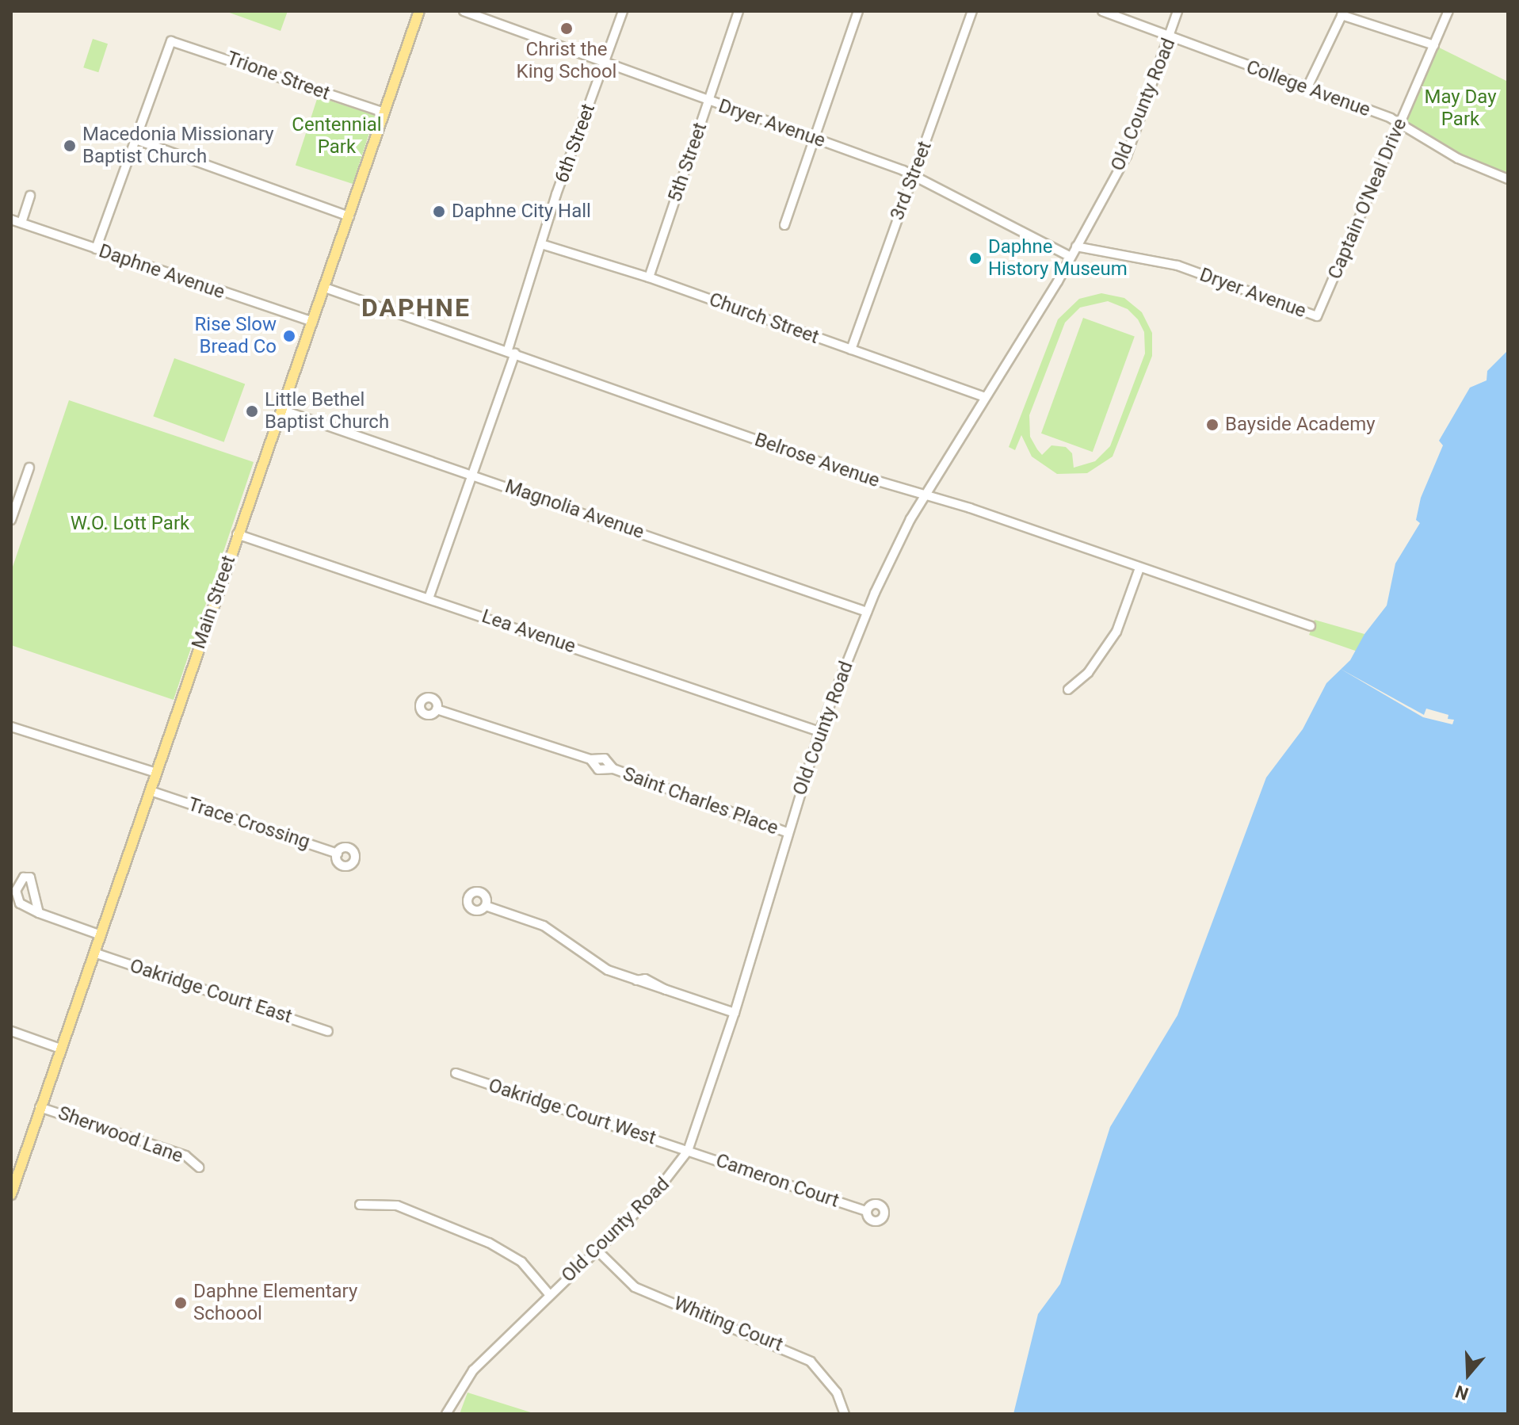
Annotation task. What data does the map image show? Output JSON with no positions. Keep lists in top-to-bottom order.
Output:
{
  "streets": {
    "main road": ["Main Street"],
    "street": [
      "Trione Street",
      "College Avenue",
      "Old County Road",
      "Dryer Avenue",
      "6th Street",
      "5th Street",
      "3rd Street",
      "Captain O'Neal Drive",
      "Daphne Avenue",
      "Church Street",
      "Belrose Avenue",
      "Magnolia Avenue",
      "Lea Avenue",
      "Saint Charles Place",
      "Trace Crossing",
      "Oakridge Court East",
      "Oakridge Court West",
      "Sherwood Lane",
      "Cameron Court",
      "Whiting Court"
    ]
  },
  "crossings": [
    ["Trione Street", "Main Street"],
    ["College Avenue", "Old County Road"],
    ["College Avenue", "Captain O'Neal Drive"],
    ["Old County Road", "Dryer Avenue"],
    ["Old County Road", "Church Street"],
    ["Old County Road", "Belrose Avenue"],
    ["Old County Road", "Magnolia Avenue"],
    ["Old County Road", "Lea Avenue"],
    ["Old County Road", "Saint Charles Place"],
    ["Old County Road", "Oakridge Court West"],
    ["Old County Road", "Cameron Court"],
    ["Old County Road", "Whiting Court"],
    ["Dryer Avenue", "6th Street"],
    ["Dryer Avenue", "5th Street"],
    ["Dryer Avenue", "3rd Street"],
    ["Dryer Avenue", "Captain O'Neal Drive"],
    ["6th Street", "Church Street"],
    ["6th Street", "Belrose Avenue"],
    ["6th Street", "Magnolia Avenue"],
    ["6th Street", "Lea Avenue"],
    ["5th Street", "Church Street"],
    ["3rd Street", "Church Street"],
    ["Daphne Avenue", "Main Street"],
    ["Belrose Avenue", "Main Street"],
    ["Magnolia Avenue", "Main Street"],
    ["Main Street", "Lea Avenue"],
    ["Main Street", "Trace Crossing"],
    ["Main Street", "Oakridge Court East"],
    ["Main Street", "Sherwood Lane"],
    ["Oakridge Court West", "Cameron Court"]
  ],
  "districts": ["DAPHNE"],
  "parks": ["May Day Park", "Centennial Park", "W.O. Lott Park"],
  "places": [
    "Christ the King School",
    "Macedonia Missionary Baptist Church",
    "Daphne City Hall",
    "Daphne History Museum",
    "Rise Slow Bread Co",
    "Little Bethel Baptist Church",
    "Bayside Academy",
    "Daphne Elementary Schoool"
  ],
  "north": "bottom"
}
